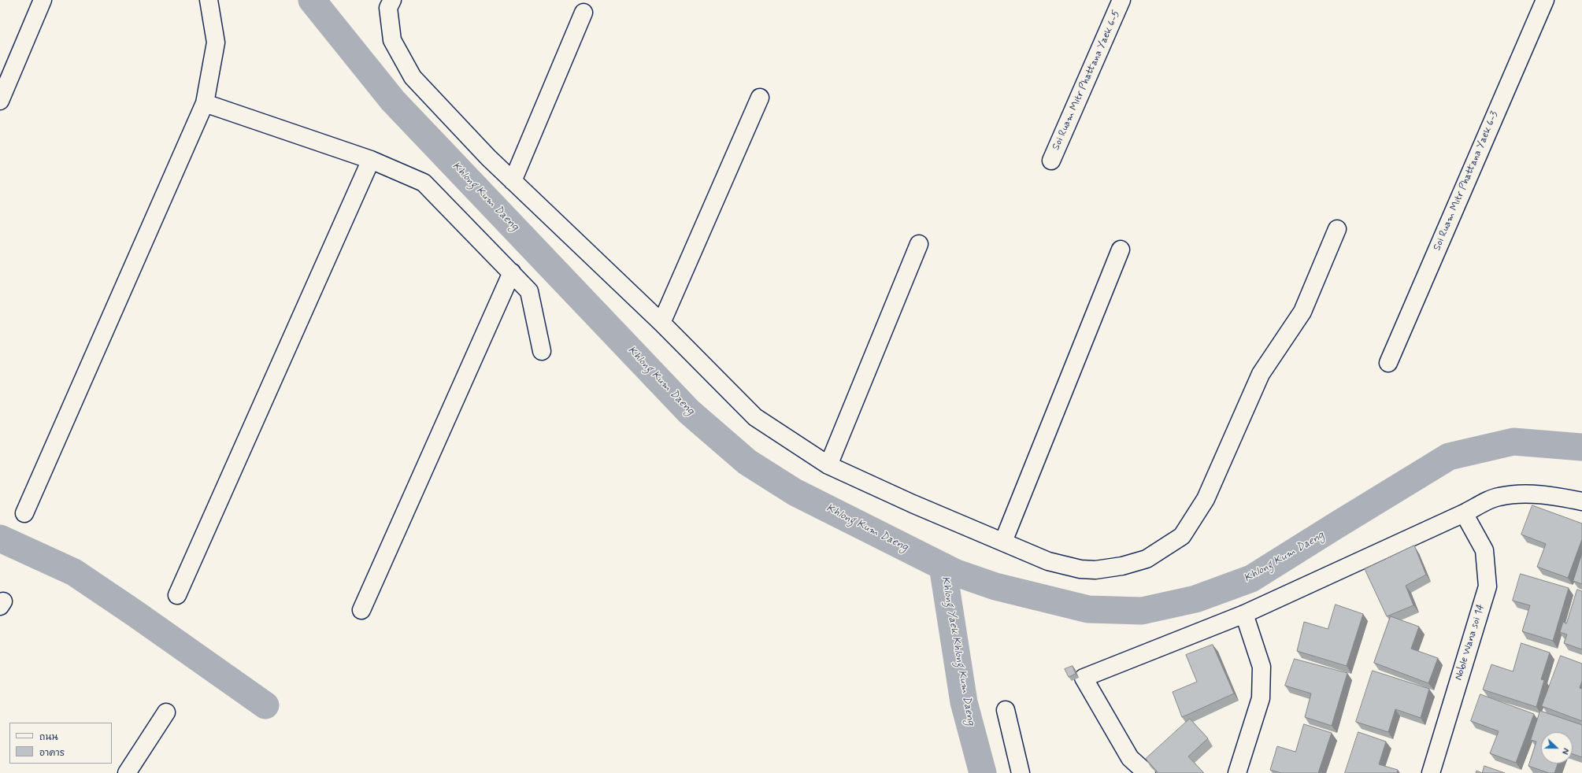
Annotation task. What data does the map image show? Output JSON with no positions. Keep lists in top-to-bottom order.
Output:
{
  "streets": {
    "street": ["Soi Ruam Mitr Phattana Yaek 6-5", "Soi Ruam Mitr Phattana Yaek 6-3", "Noble Wana soi 14"]
  },
  "water": ["Khlong Kum Daeng", "Khlong Yaek Khlong Kum Daeng"],
  "legend": ["ถนน", "อาคาร"],
  "north": "right"
}
